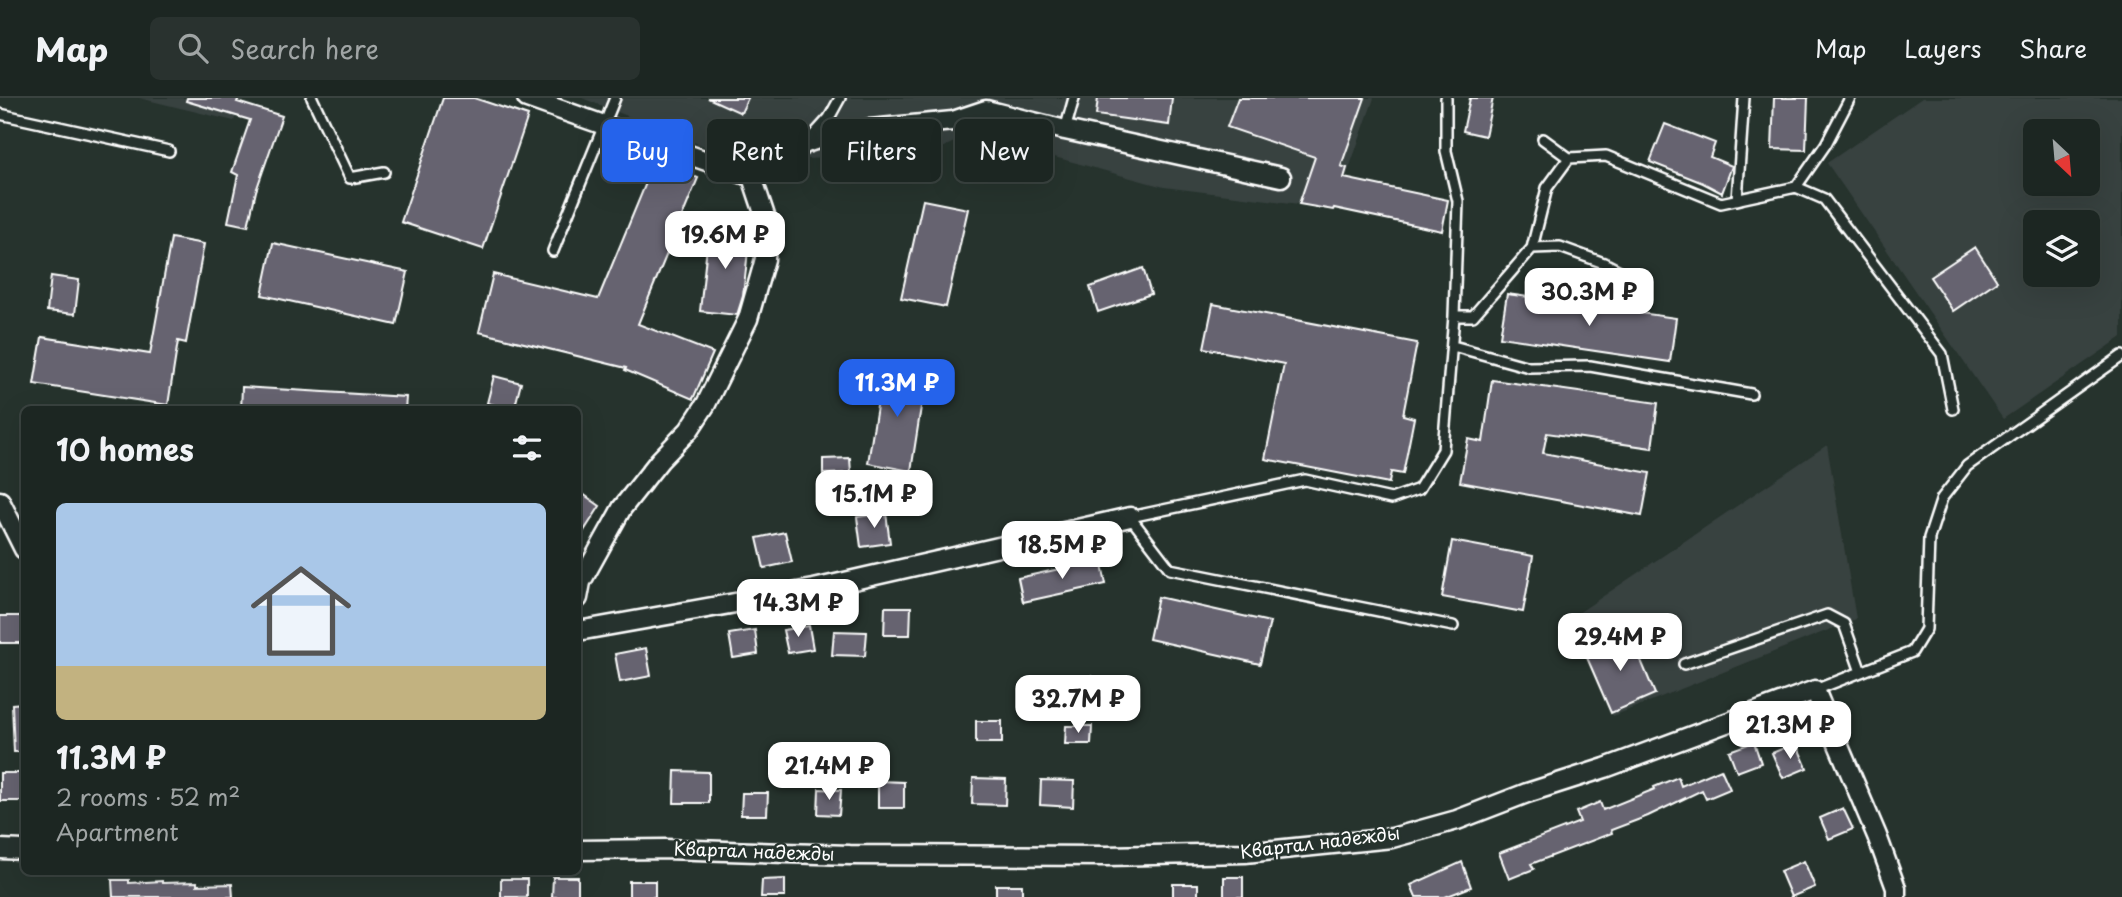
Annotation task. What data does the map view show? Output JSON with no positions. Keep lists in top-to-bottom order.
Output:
{
  "streets": {
    "street": ["Квартал надежды"]
  },
  "north": "bottom right",
  "page": {
    "header": "Map",
    "search": "Search here",
    "nav": ["Map", "Layers", "Share"],
    "chip": [
      "Buy",
      "Rent",
      "Filters",
      "New"
    ],
    "price": [
      "19.6M ₽",
      "30.3M ₽",
      "11.3M ₽",
      "15.1M ₽",
      "18.5M ₽",
      "14.3M ₽",
      "29.4M ₽",
      "32.7M ₽",
      "21.3M ₽",
      "21.4M ₽"
    ],
    "heading": "10 homes",
    "list": [
      {
        "name": "11.3M ₽",
        "note": "2 rooms · 52 m² · Apartment"
      }
    ]
  }
}
